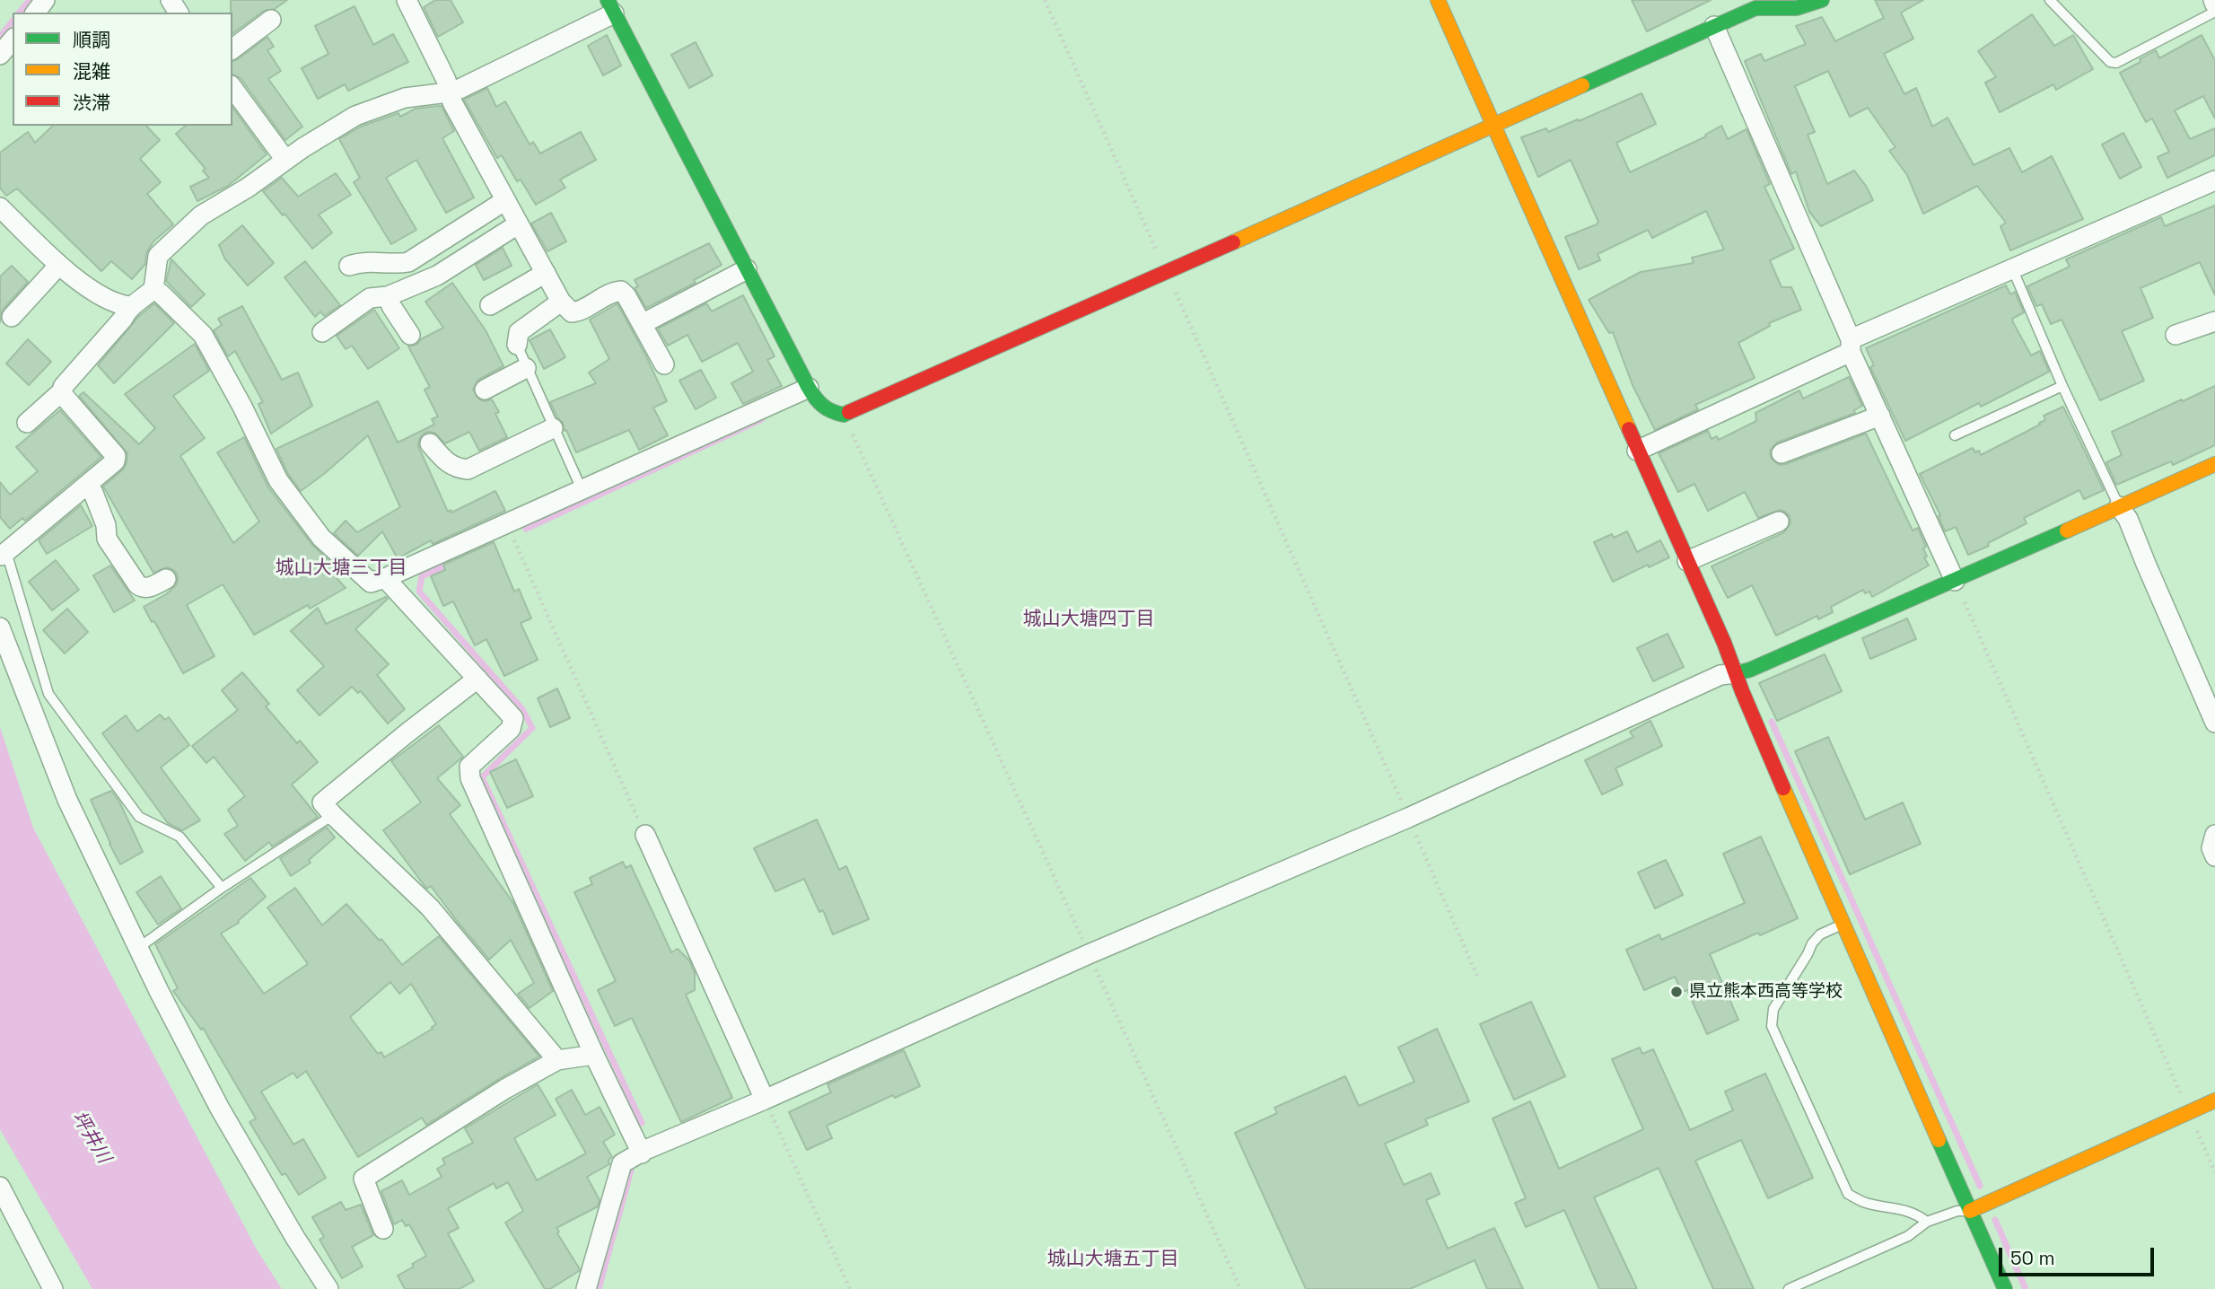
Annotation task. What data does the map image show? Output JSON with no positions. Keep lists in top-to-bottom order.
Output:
{
  "districts": ["城山大塘三丁目", "城山大塘四丁目", "城山大塘五丁目"],
  "water": ["坪井川"],
  "places": ["県立熊本西高等学校"],
  "legend": ["順調", "混雑", "渋滞"],
  "scale_bar": "50 m"
}
